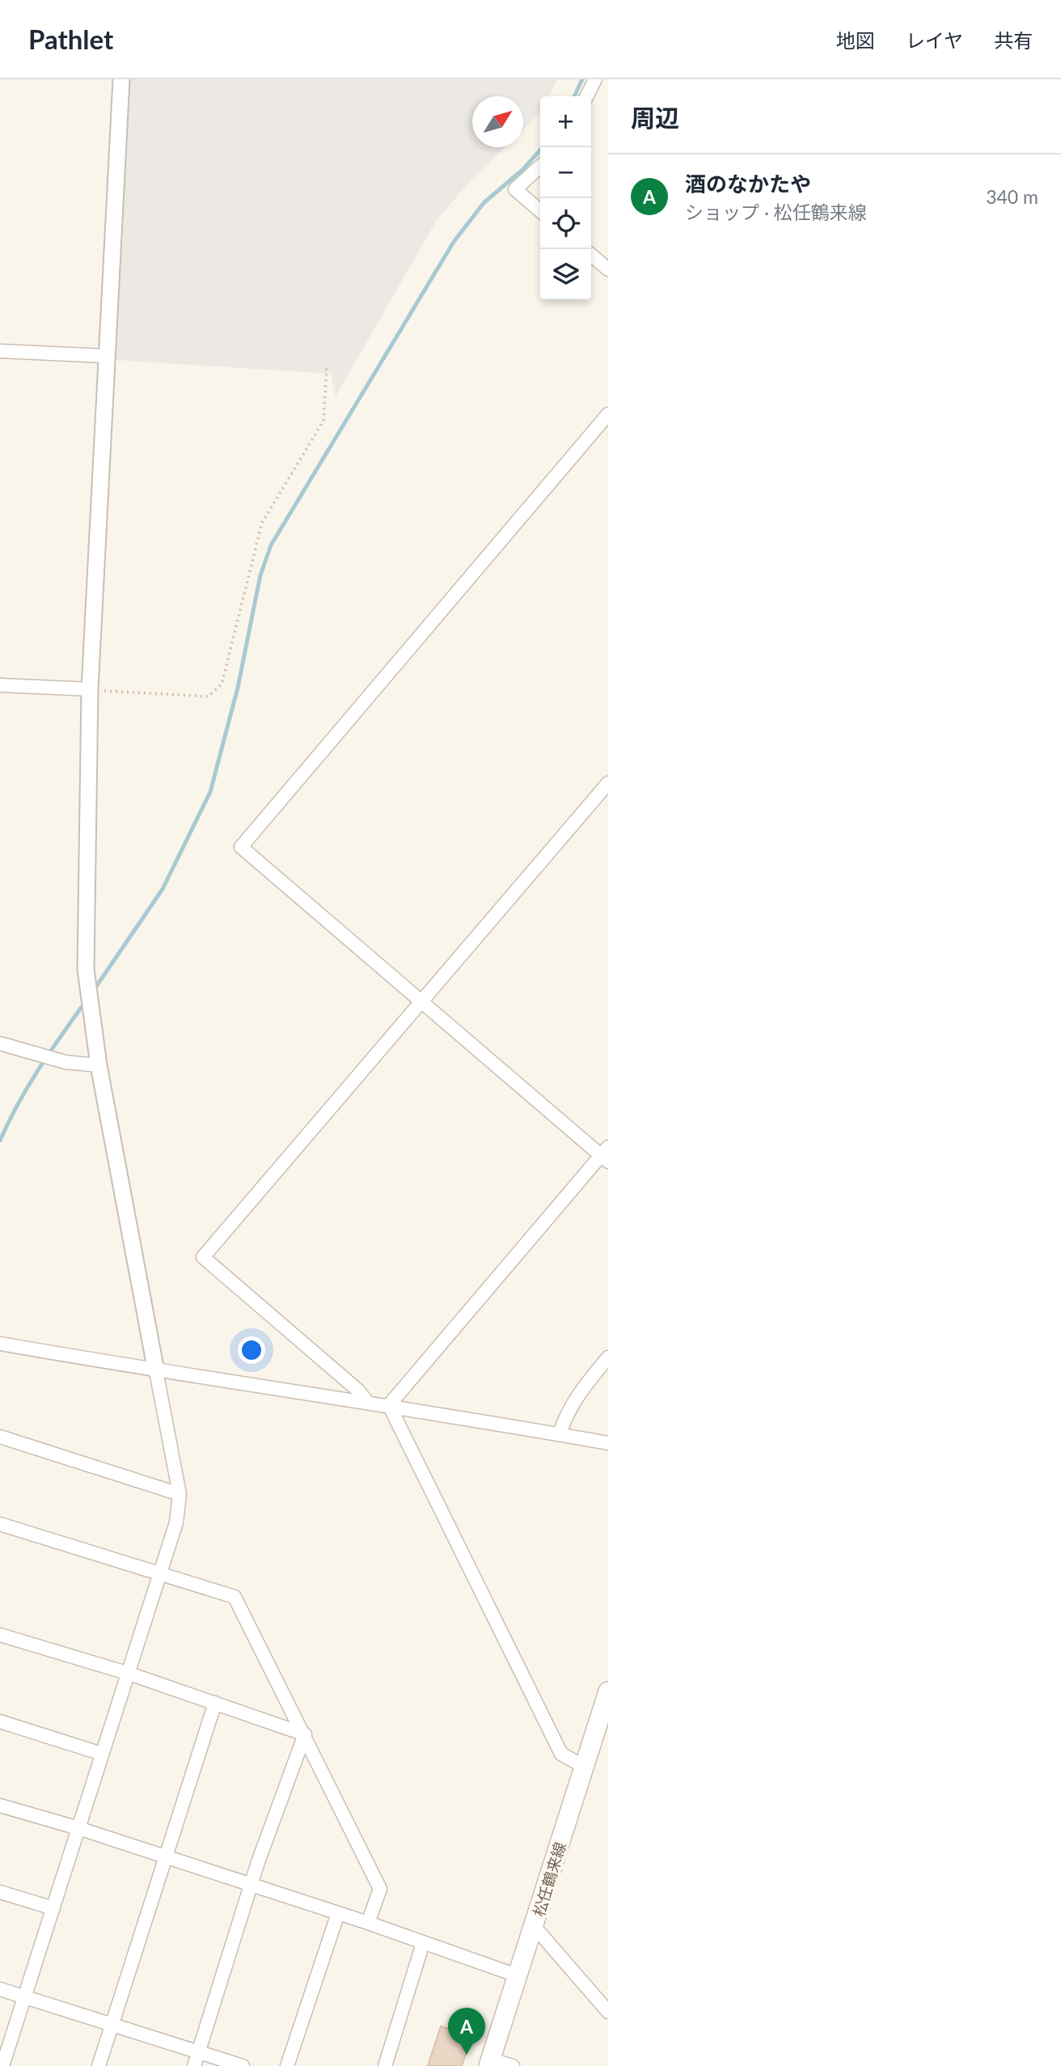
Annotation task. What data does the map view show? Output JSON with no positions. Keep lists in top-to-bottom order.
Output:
{
  "streets": {
    "main road": ["松任鶴来線"]
  },
  "north": "top right",
  "page": {
    "header": "Pathlet",
    "nav": ["地図", "レイヤ", "共有"],
    "heading": "周辺",
    "map_buttons": ["+", "−"],
    "list": [
      {
        "mark": "A",
        "name": "酒のなかたや",
        "note": "ショップ · 松任鶴来線",
        "value": "340 m"
      }
    ],
    "pins": "A"
  }
}
